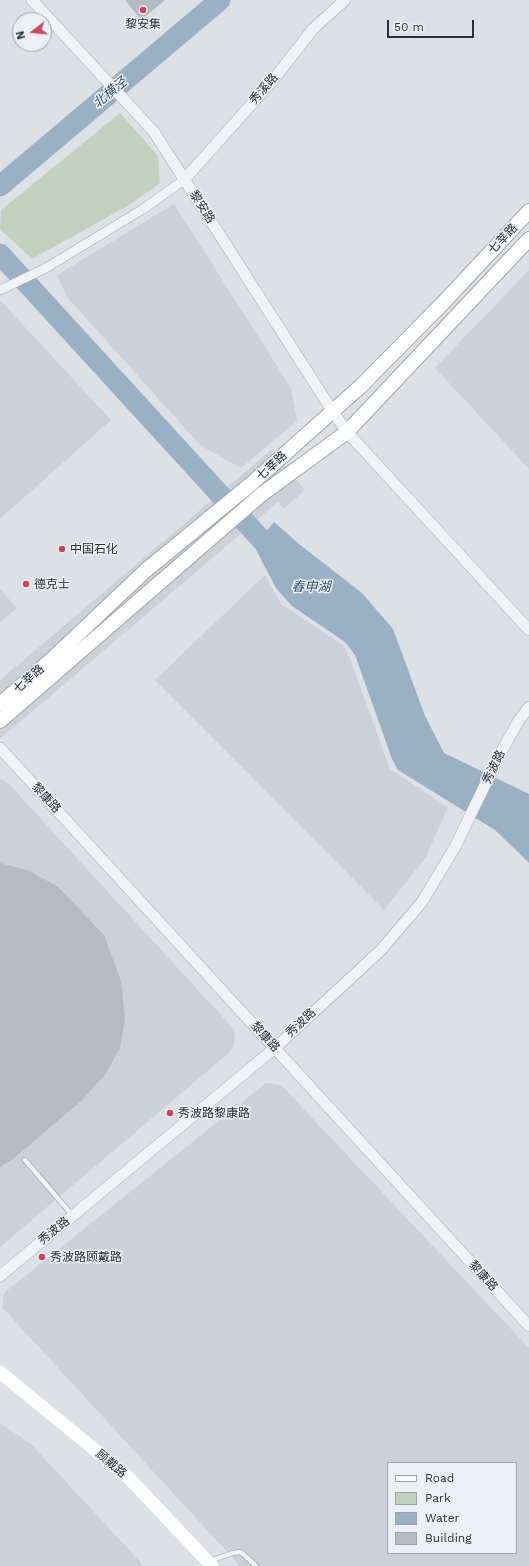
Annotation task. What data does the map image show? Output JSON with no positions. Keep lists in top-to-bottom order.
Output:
{
  "streets": {
    "main road": ["七莘路", "顾戴路"],
    "street": [
      "秀溪路",
      "黎安路",
      "秀波路",
      "黎康路"
    ]
  },
  "crossings": [
    ["秀溪路", "黎安路"],
    ["黎安路", "七莘路"],
    ["秀波路", "黎康路"]
  ],
  "water": ["北横泾", "春申湖"],
  "places": [
    "黎安集",
    "中国石化",
    "德克士",
    "秀波路黎康路",
    "秀波路顾戴路"
  ],
  "legend": [
    "Road",
    "Park",
    "Water",
    "Building"
  ],
  "scale_bar": "50 m",
  "north": "left"
}
